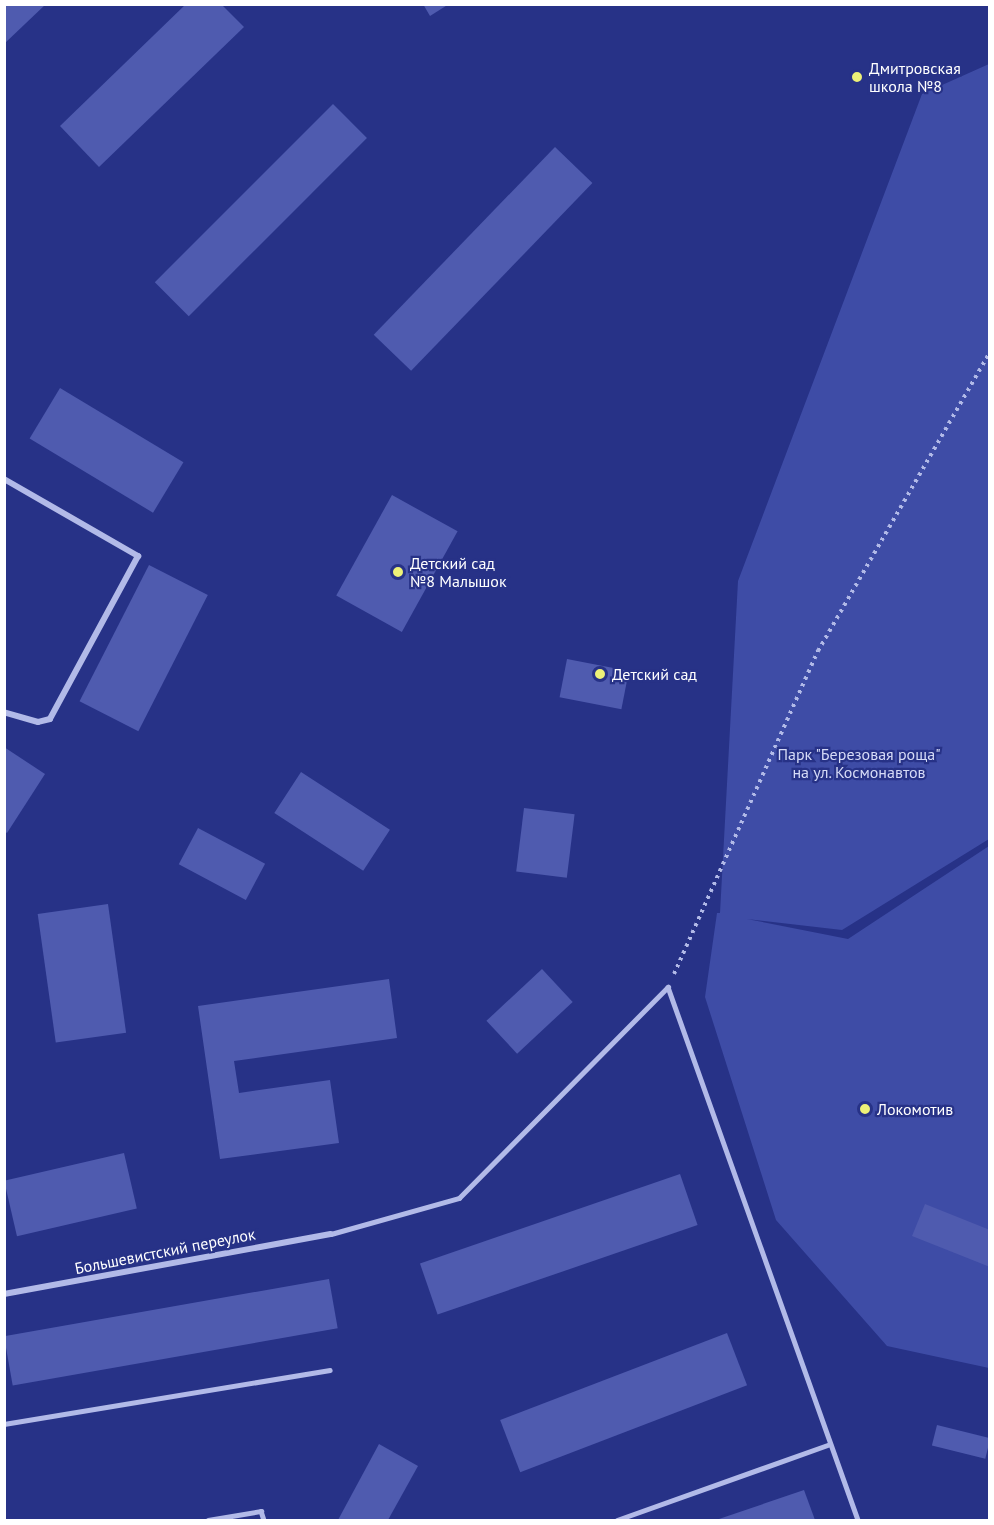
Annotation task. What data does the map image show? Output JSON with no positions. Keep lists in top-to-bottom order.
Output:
{
  "streets": {
    "street": ["Большевистский переулок"]
  },
  "parks": ["Парк \"Березовая роща\" на ул. Космонавтов"],
  "places": [
    "Дмитровская школа №8",
    "Детский сад №8 Малышок",
    "Детский сад",
    "Локомотив"
  ]
}
